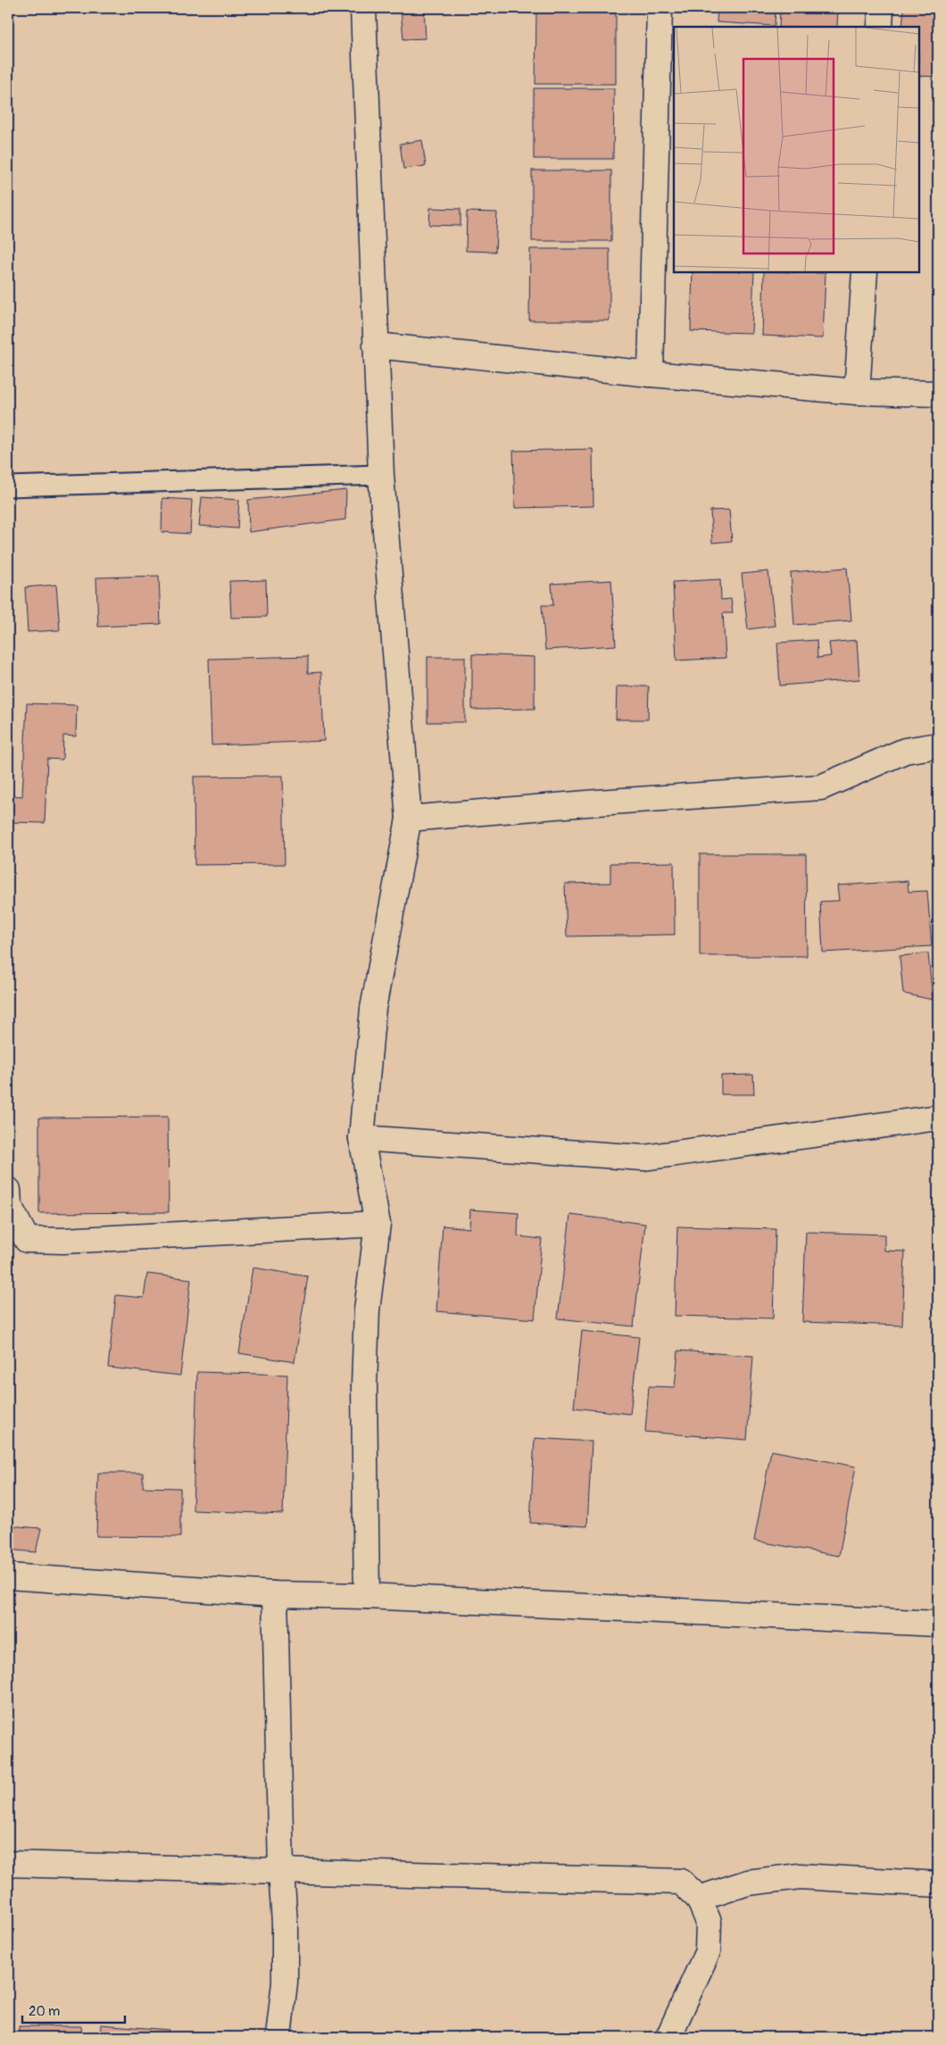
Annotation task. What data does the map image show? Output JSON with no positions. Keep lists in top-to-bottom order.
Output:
{
  "scale_bar": "20 m"
}
